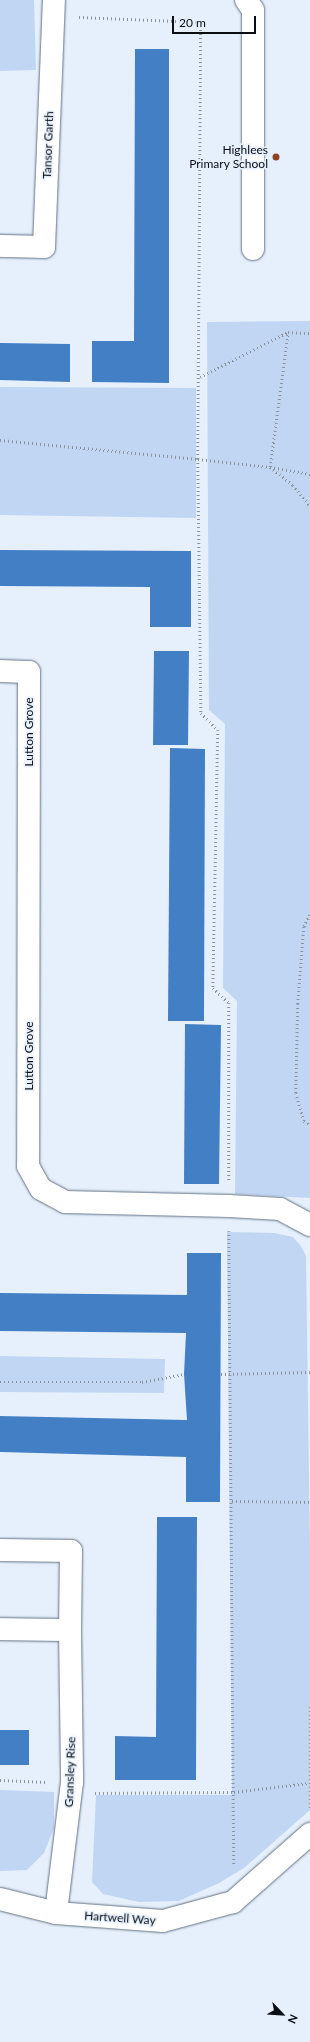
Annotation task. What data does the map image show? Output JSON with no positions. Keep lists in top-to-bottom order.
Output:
{
  "streets": {
    "street": [
      "Tansor Garth",
      "Lutton Grove",
      "Gransley Rise",
      "Hartwell Way"
    ]
  },
  "crossings": [
    ["Gransley Rise", "Hartwell Way"]
  ],
  "places": ["Highlees Primary School"],
  "scale_bar": "20 m",
  "north": "bottom right"
}
